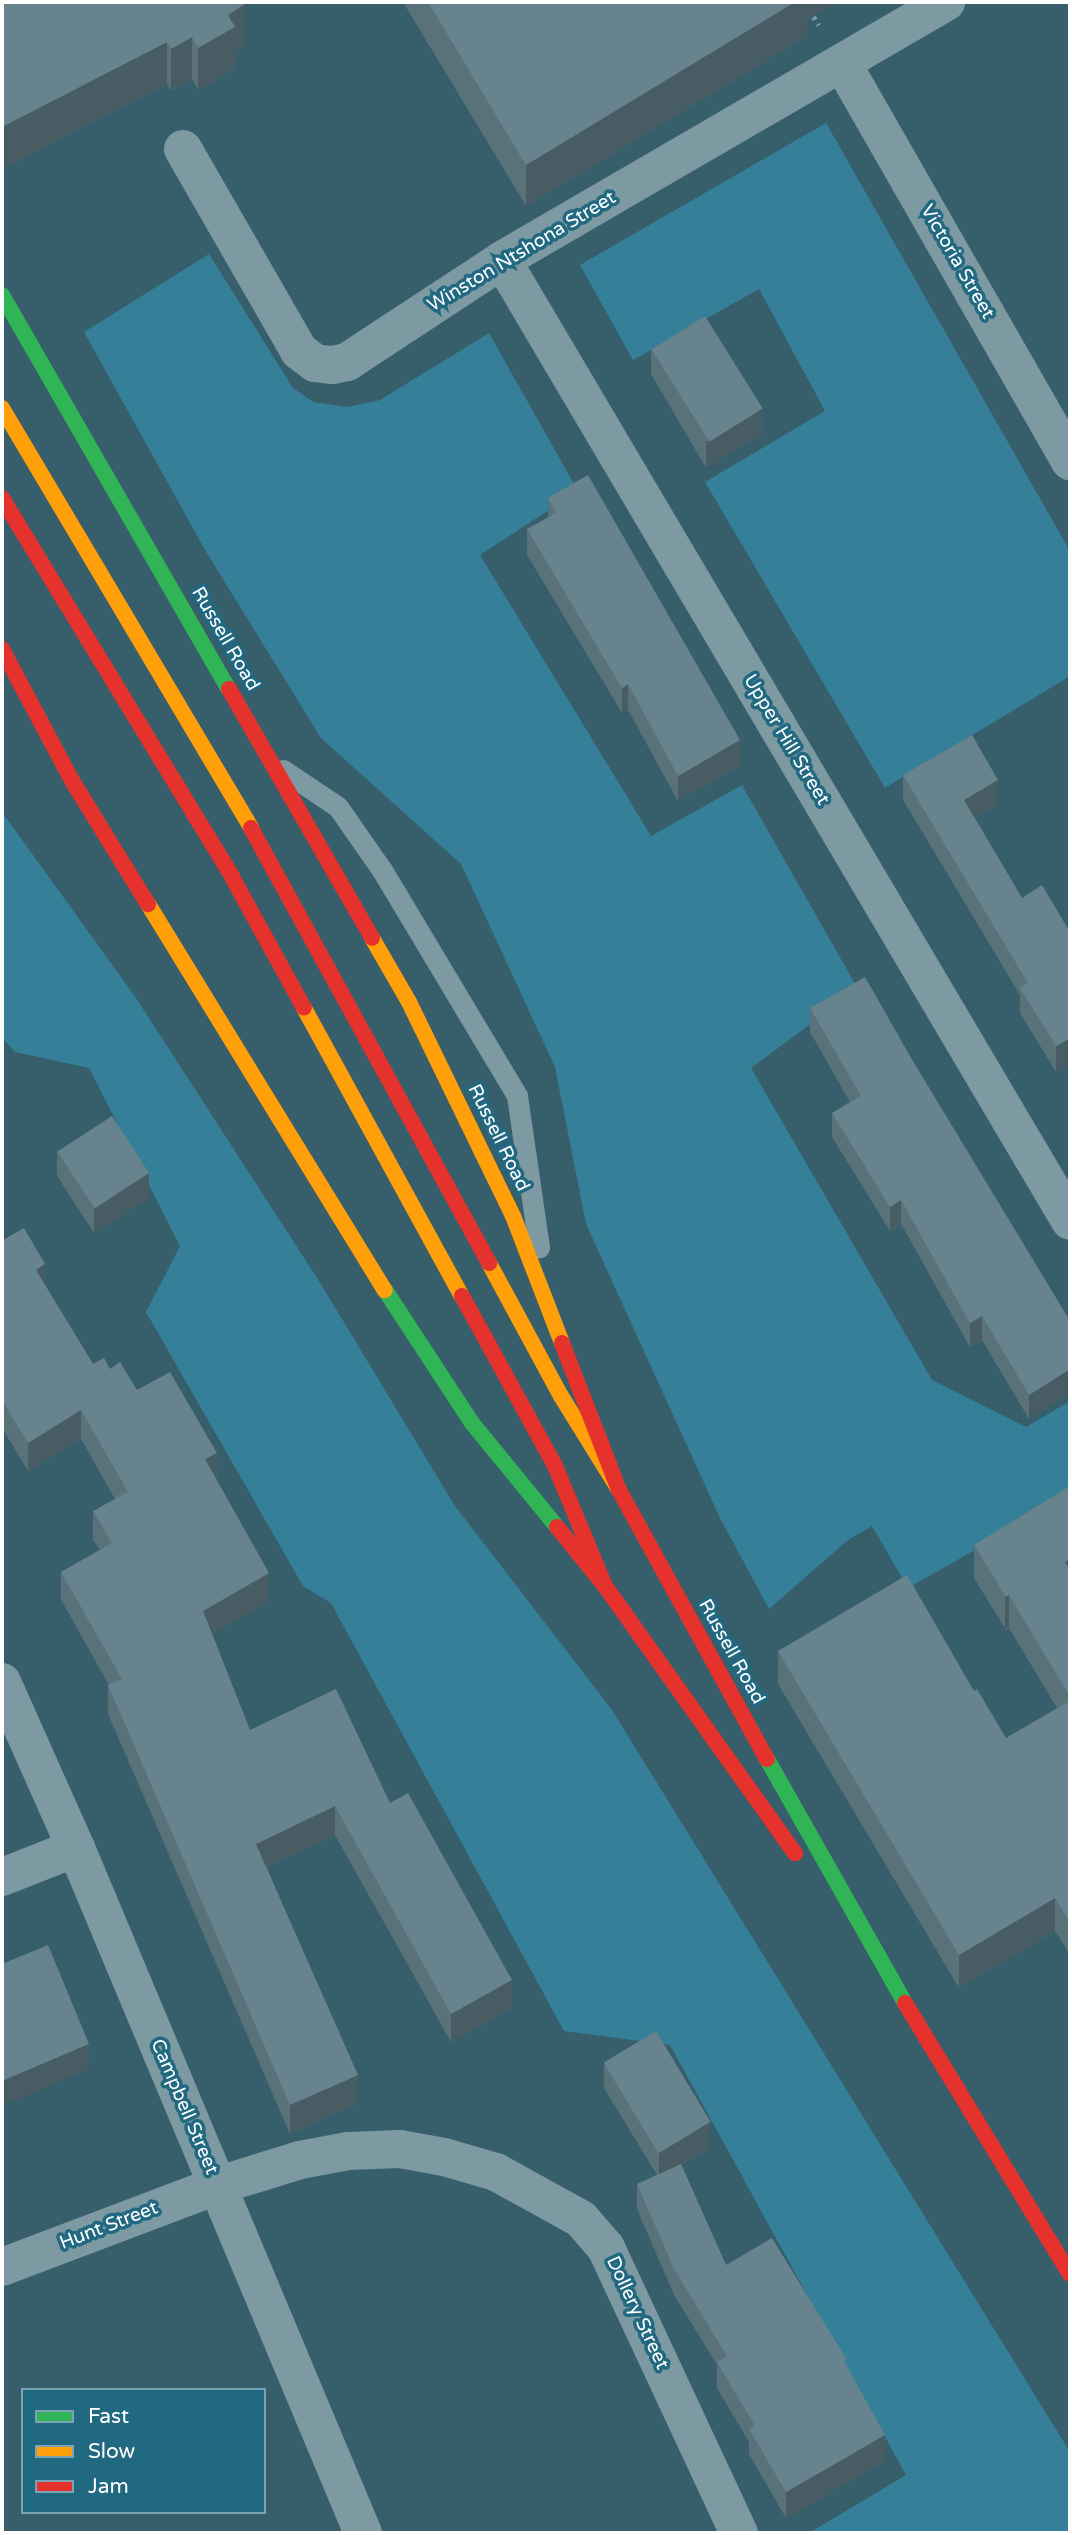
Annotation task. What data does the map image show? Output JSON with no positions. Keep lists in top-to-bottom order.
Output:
{
  "streets": {
    "main road": ["Russell Road"],
    "street": [
      "Winston Ntshona Street",
      "Victoria Street",
      "Upper Hill Street",
      "Campbell Street",
      "Hunt Street",
      "Dollery Street"
    ]
  },
  "crossings": [
    ["Winston Ntshona Street", "Victoria Street"],
    ["Winston Ntshona Street", "Upper Hill Street"],
    ["Campbell Street", "Hunt Street"],
    ["Campbell Street", "Dollery Street"],
    ["Hunt Street", "Dollery Street"]
  ],
  "legend": ["Fast", "Slow", "Jam"]
}
